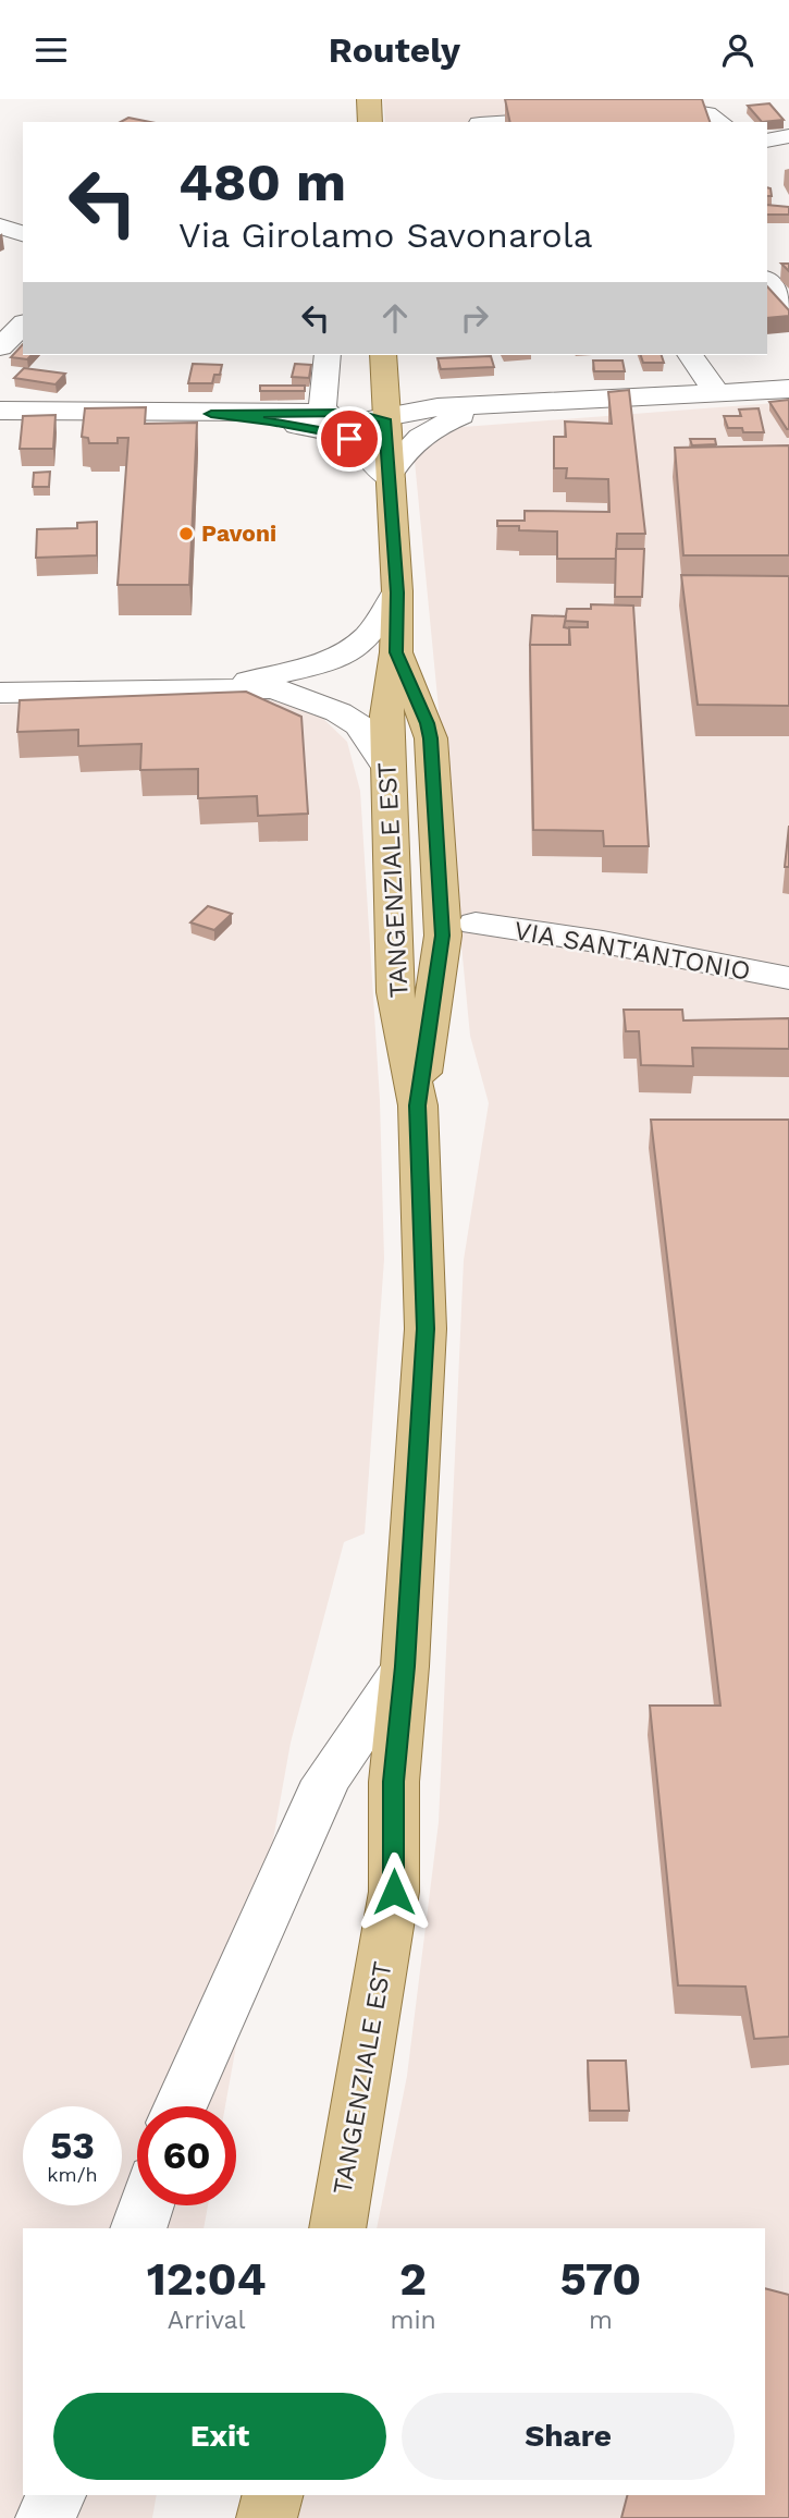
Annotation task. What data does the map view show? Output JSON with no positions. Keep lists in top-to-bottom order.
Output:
{
  "streets": {
    "main road": ["TANGENZIALE EST"],
    "street": ["VIA SANT'ANTONIO"]
  },
  "places": ["Pavoni"],
  "page": {
    "header": "Routely",
    "turn": ["480 m", "Via Girolamo Savonarola"],
    "speed": "53 km/h",
    "limit": "60",
    "eta": [
      "12:04",
      "Arrival",
      "2",
      "min",
      "570",
      "m"
    ],
    "buttons": ["Exit", "Share"]
  }
}
